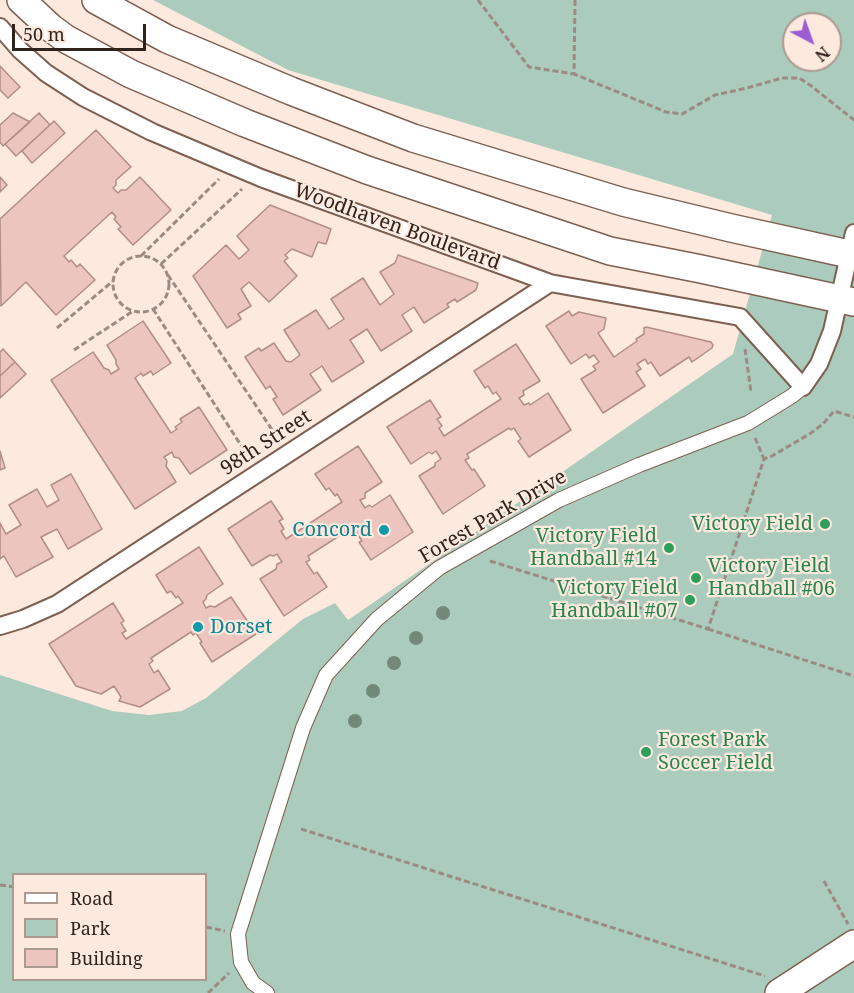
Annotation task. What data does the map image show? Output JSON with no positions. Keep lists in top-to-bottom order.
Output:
{
  "streets": {
    "street": ["Woodhaven Boulevard", "98th Street", "Forest Park Drive"]
  },
  "crossings": [
    ["Woodhaven Boulevard", "98th Street"],
    ["Woodhaven Boulevard", "Forest Park Drive"]
  ],
  "places": [
    "Victory Field",
    "Concord",
    "Victory Field Handball #14",
    "Victory Field Handball #06",
    "Victory Field Handball #07",
    "Dorset",
    "Forest Park Soccer Field"
  ],
  "legend": ["Road", "Park", "Building"],
  "scale_bar": "50 m",
  "north": "bottom right"
}
